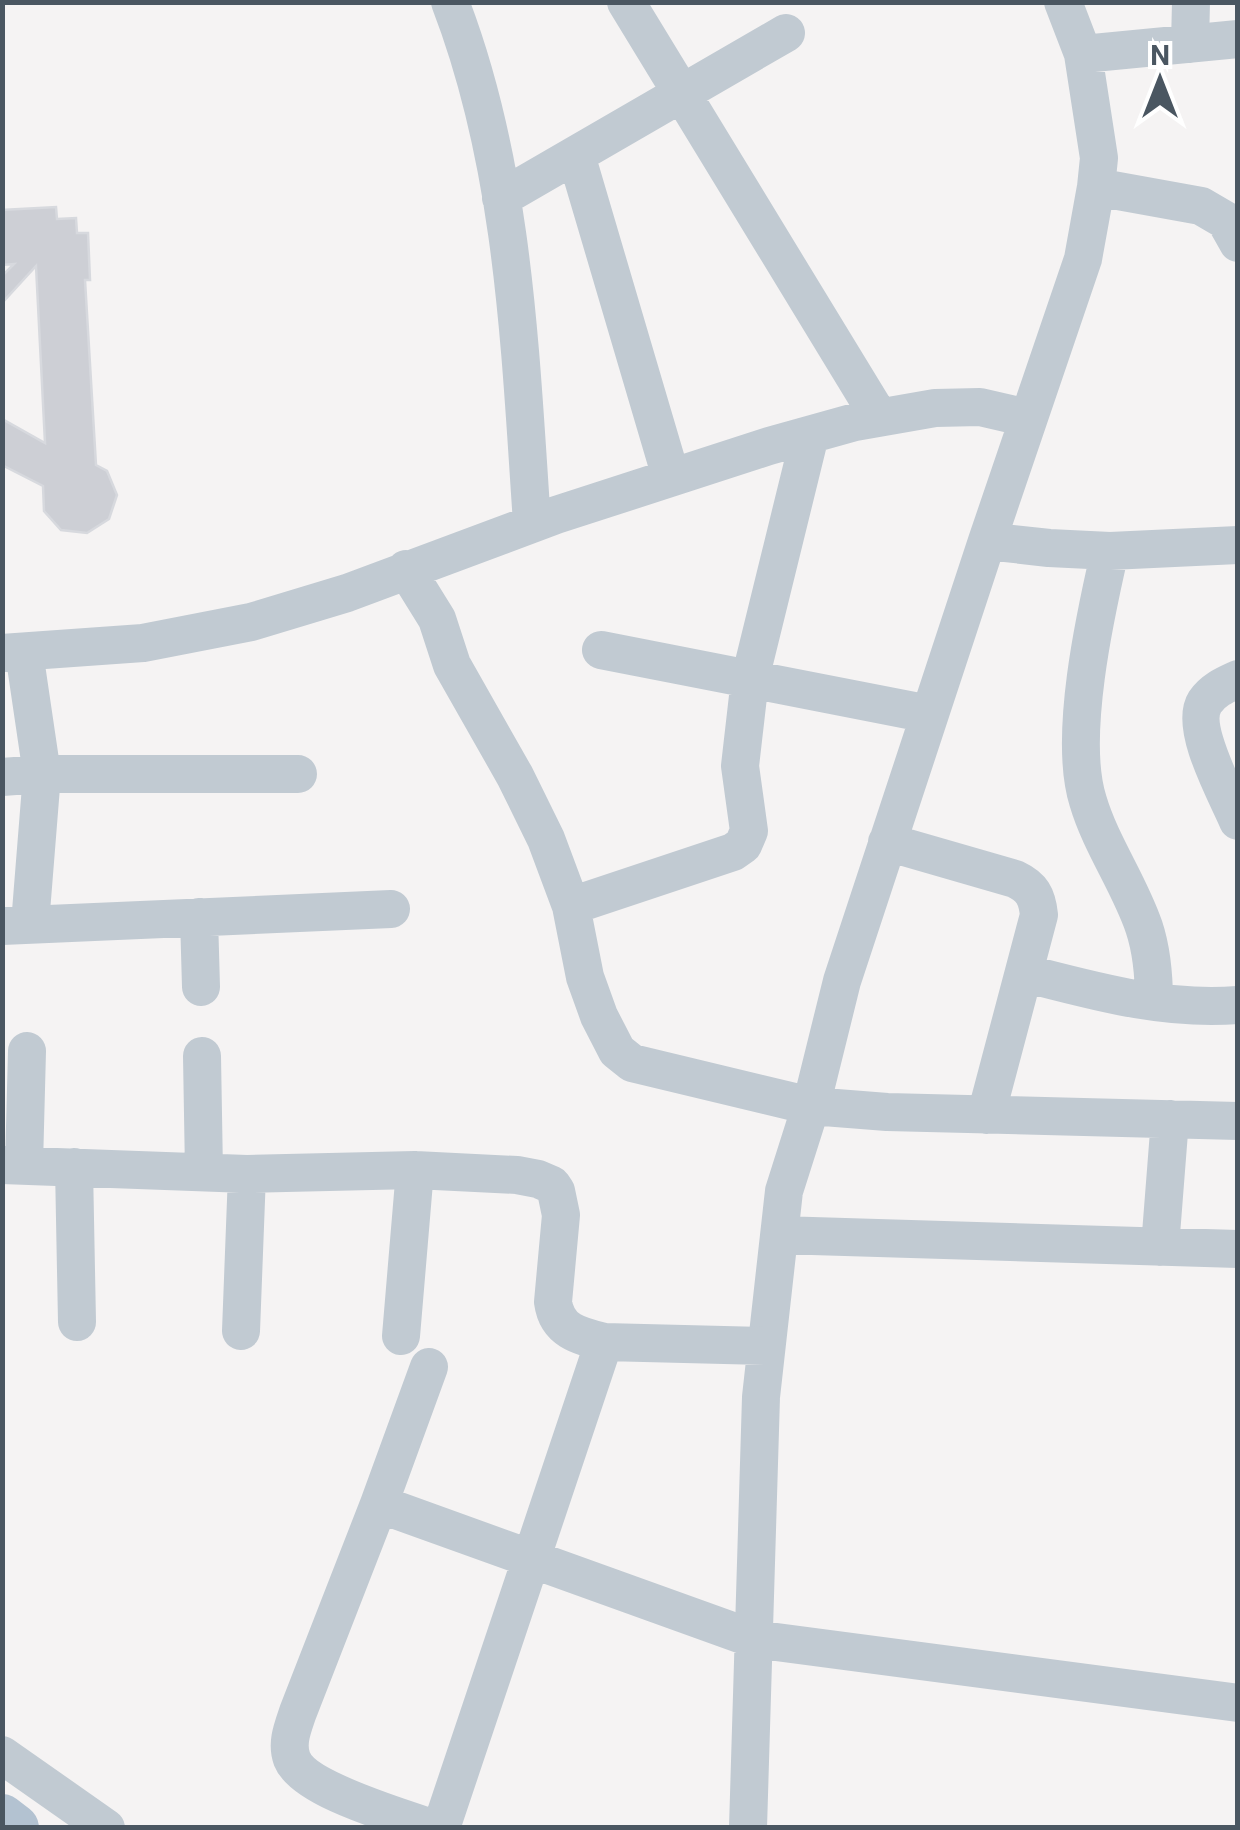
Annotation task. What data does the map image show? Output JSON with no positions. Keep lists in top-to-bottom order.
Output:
{
  "north": "top"
}
